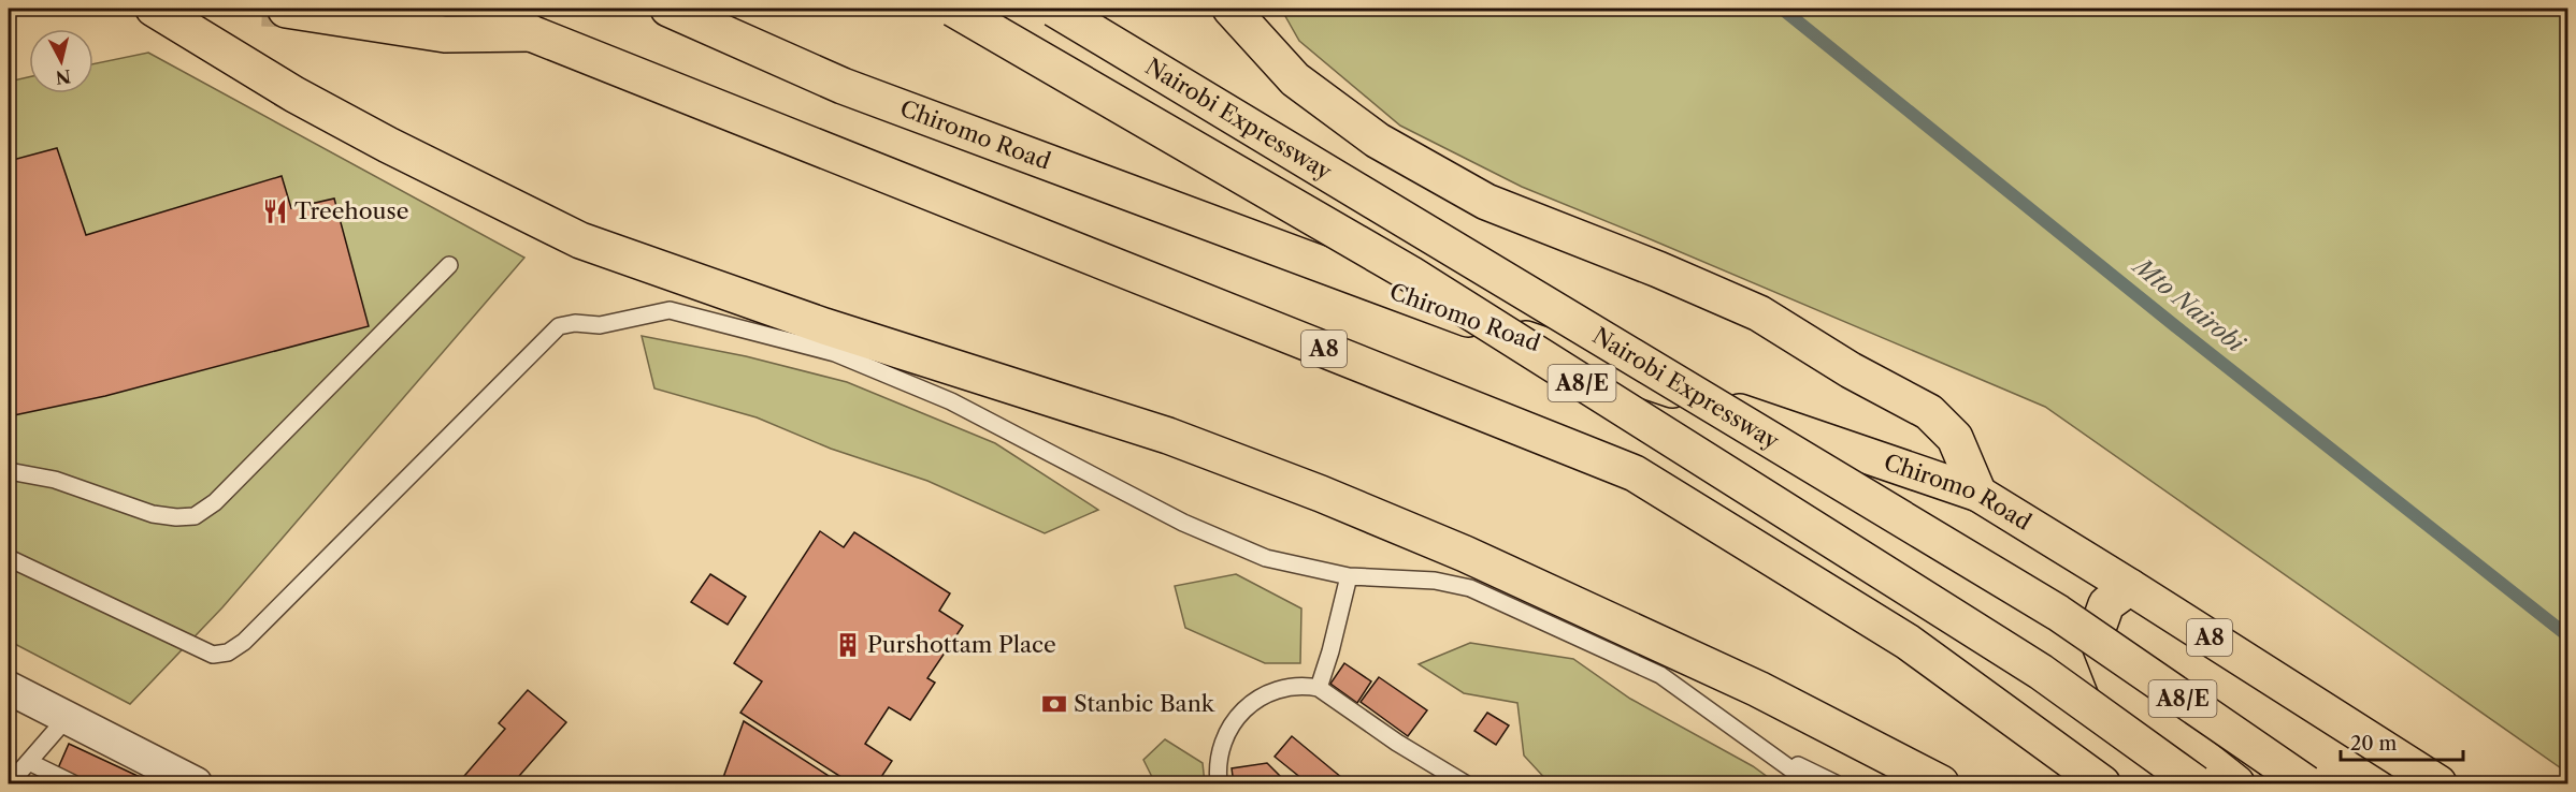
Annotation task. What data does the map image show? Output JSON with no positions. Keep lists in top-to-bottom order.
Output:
{
  "streets": {
    "highway": [
      "Nairobi Expressway",
      "Chiromo Road",
      "A8",
      "A8/E"
    ]
  },
  "water": ["Mto Nairobi"],
  "places": {
    "restaurant": ["Treehouse"],
    "building": ["Purshottam Place"],
    "bank": ["Stanbic Bank"]
  },
  "scale_bar": "20 m",
  "north": "bottom"
}
